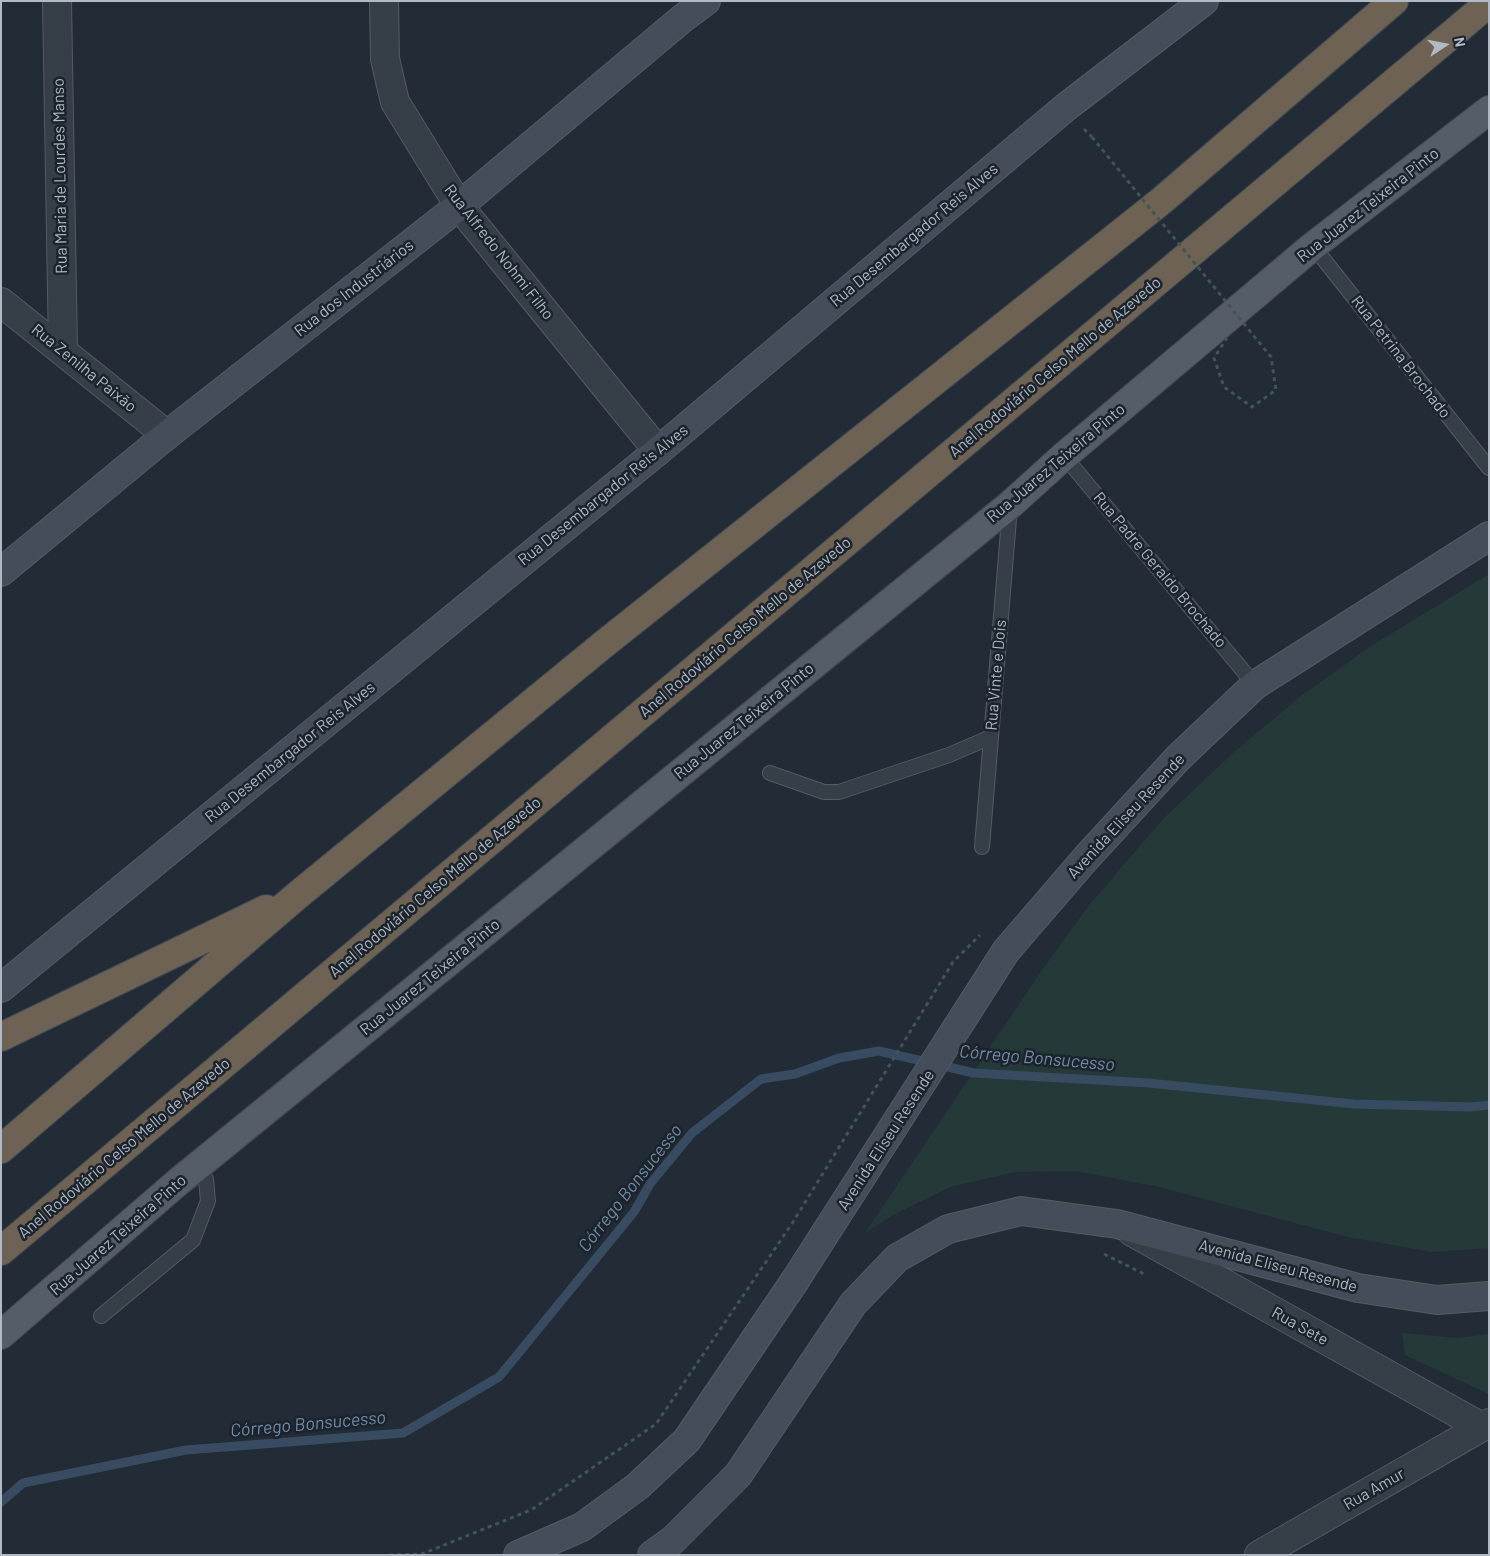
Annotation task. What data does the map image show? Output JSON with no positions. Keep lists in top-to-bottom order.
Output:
{
  "streets": {
    "highway": ["Anel Rodoviário Celso Mello de Azevedo"],
    "main road": ["Rua Juarez Teixeira Pinto"],
    "street": [
      "Rua Maria de Lourdes Manso",
      "Rua Desembargador Reis Alves",
      "Rua Alfredo Nohmi Filho",
      "Rua dos Industriários",
      "Rua Zenilha Paixão",
      "Avenida Eliseu Resende",
      "Rua Sete",
      "Rua Amur"
    ],
    "lane": ["Rua Petrina Brochado", "Rua Padre Geraldo Brochado", "Rua Vinte e Dois"]
  },
  "crossings": [
    ["Rua Maria de Lourdes Manso", "Rua Zenilha Paixão"],
    ["Rua Juarez Teixeira Pinto", "Rua Petrina Brochado"],
    ["Rua Juarez Teixeira Pinto", "Rua Padre Geraldo Brochado"],
    ["Rua Juarez Teixeira Pinto", "Rua Vinte e Dois"],
    ["Rua Desembargador Reis Alves", "Rua Alfredo Nohmi Filho"],
    ["Rua Alfredo Nohmi Filho", "Rua dos Industriários"],
    ["Rua dos Industriários", "Rua Zenilha Paixão"],
    ["Rua Padre Geraldo Brochado", "Avenida Eliseu Resende"],
    ["Avenida Eliseu Resende", "Rua Sete"],
    ["Rua Sete", "Rua Amur"]
  ],
  "water": ["Córrego Bonsucesso"],
  "north": "right"
}
